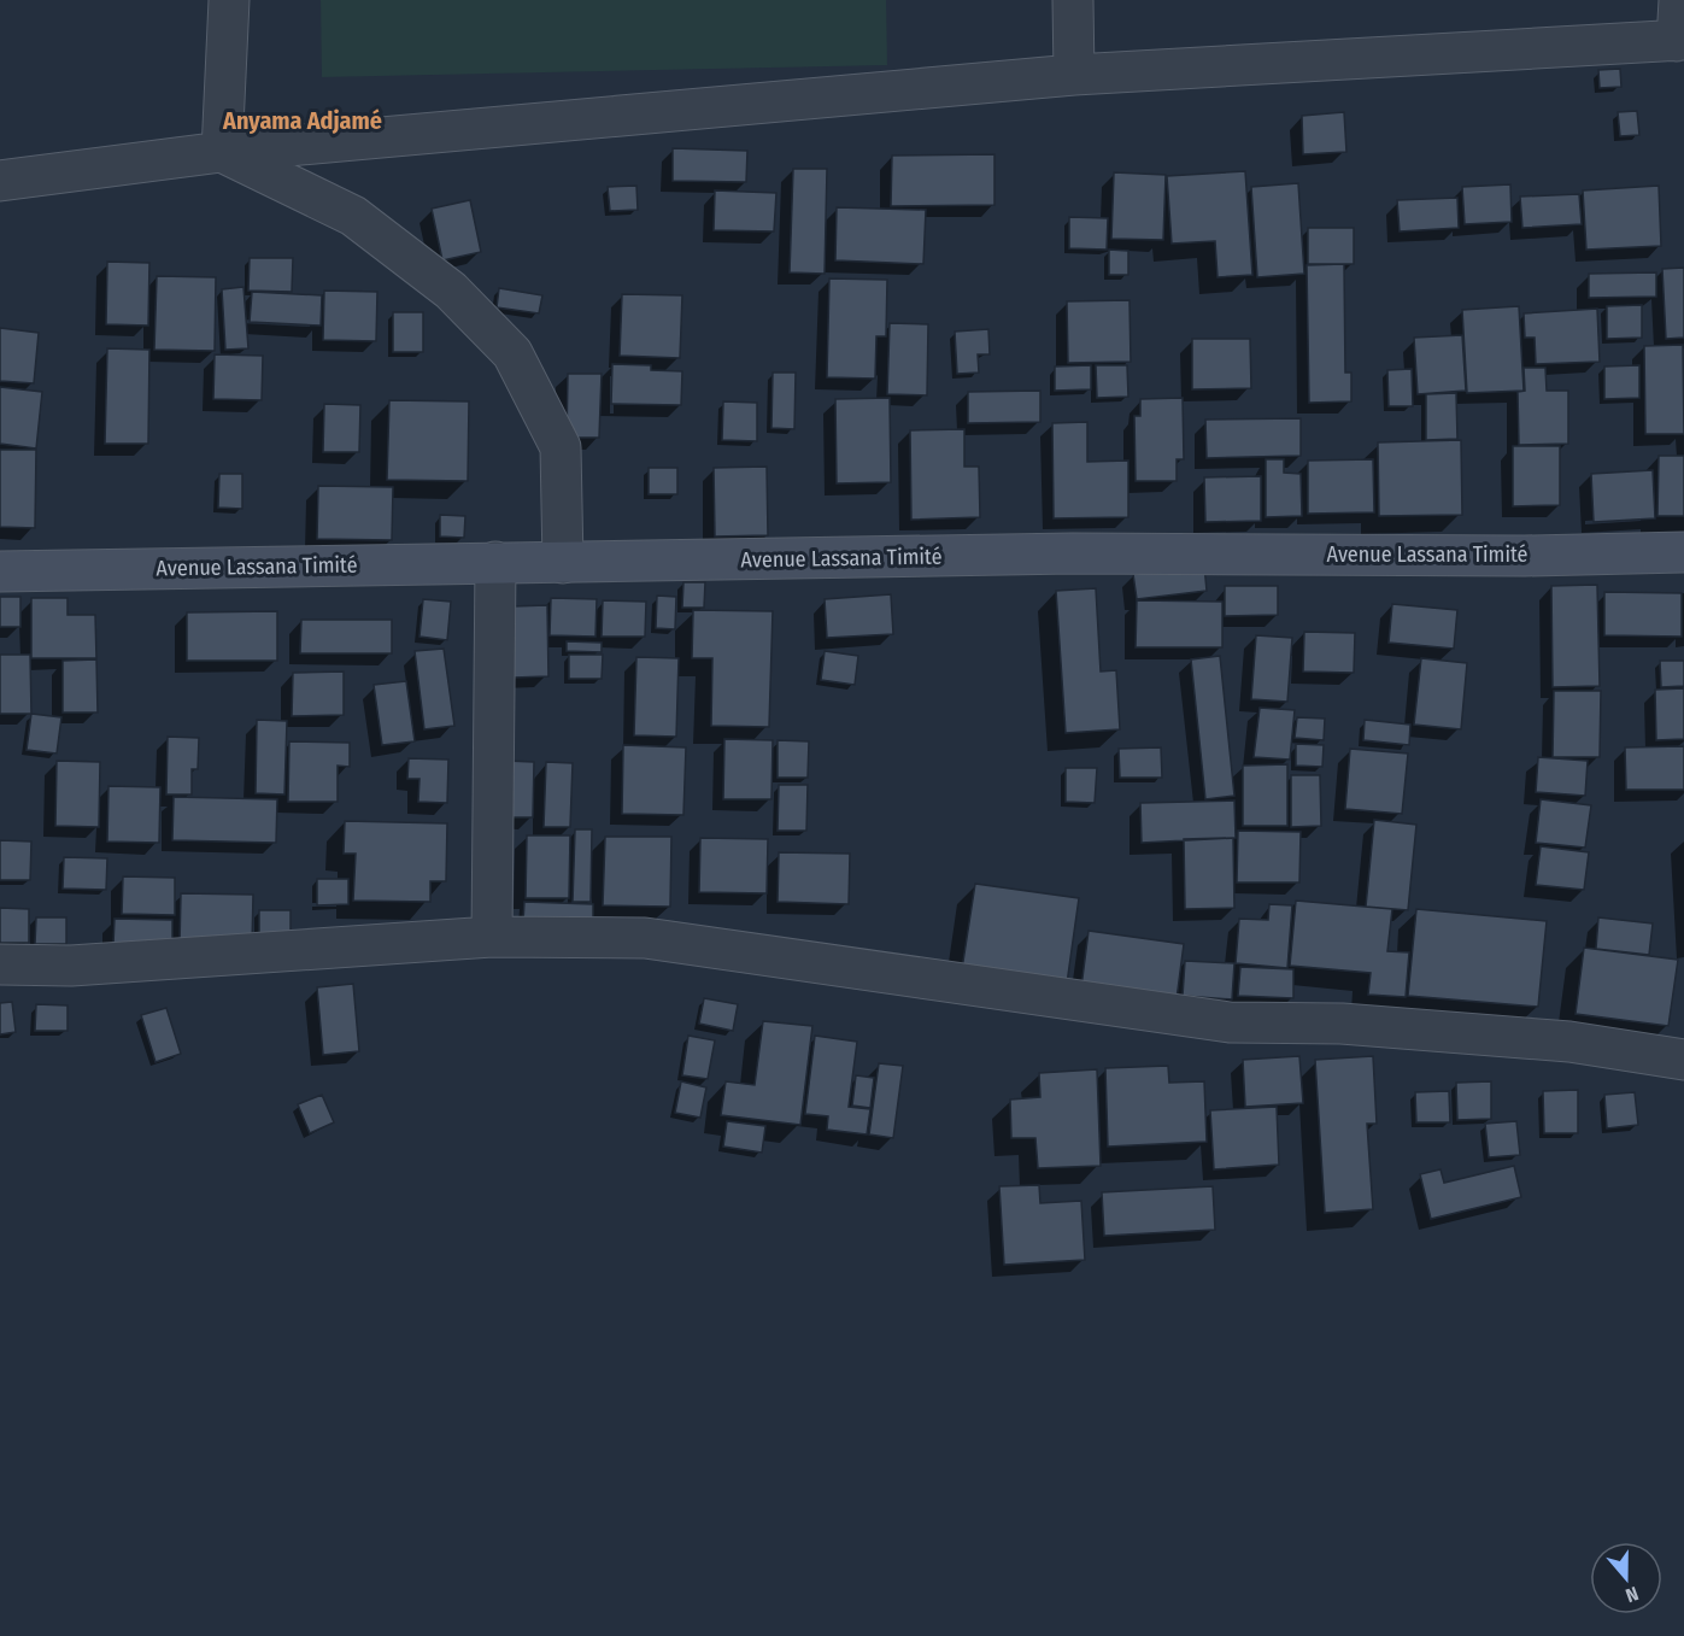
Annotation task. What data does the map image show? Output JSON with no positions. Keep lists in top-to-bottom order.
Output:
{
  "streets": {
    "street": ["Avenue Lassana Timité"]
  },
  "districts": ["Anyama Adjamé"],
  "north": "bottom"
}
